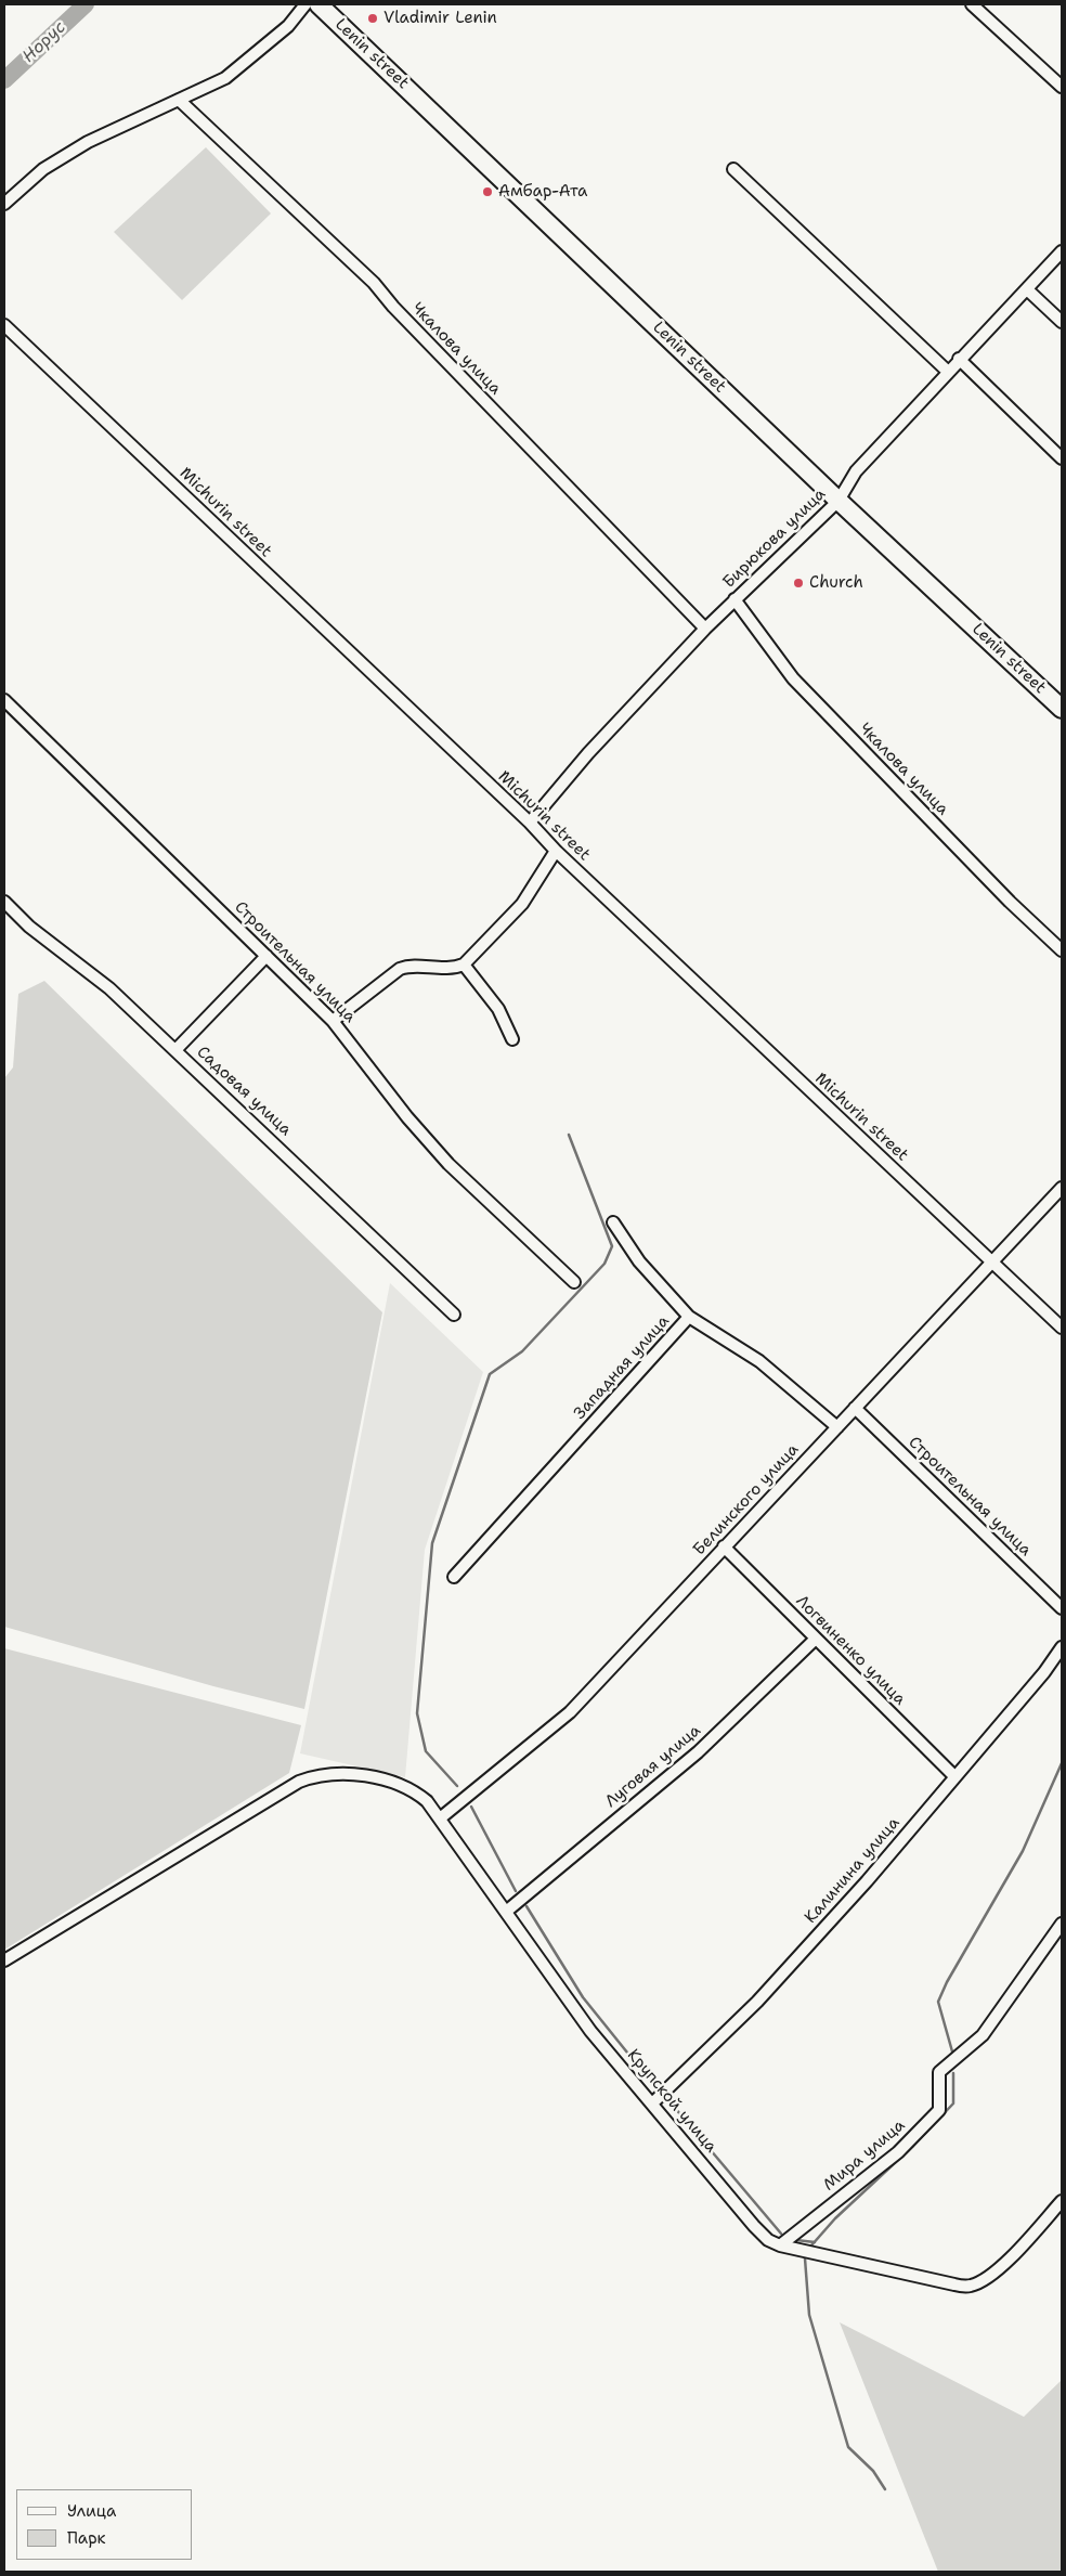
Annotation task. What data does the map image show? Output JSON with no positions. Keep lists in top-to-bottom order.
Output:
{
  "streets": {
    "main road": ["Lenin street"],
    "street": [
      "Чкалова улица",
      "Michurin street",
      "Бирюкова улица",
      "Строительная улица",
      "Садовая улица",
      "Западная улица",
      "Белинского улица",
      "Логвиненко улица",
      "Луговая улица",
      "Калинина улица",
      "Крупской улица",
      "Мира улица"
    ]
  },
  "crossings": [
    ["Lenin street", "Бирюкова улица"],
    ["Чкалова улица", "Бирюкова улица"],
    ["Michurin street", "Бирюкова улица"],
    ["Michurin street", "Белинского улица"],
    ["Строительная улица", "Белинского улица"],
    ["Западная улица", "Белинского улица"],
    ["Белинского улица", "Логвиненко улица"],
    ["Белинского улица", "Крупской улица"],
    ["Логвиненко улица", "Луговая улица"],
    ["Логвиненко улица", "Калинина улица"],
    ["Луговая улица", "Крупской улица"],
    ["Калинина улица", "Крупской улица"],
    ["Крупской улица", "Мира улица"]
  ],
  "water": ["Норус"],
  "places": ["Vladimir Lenin", "Амбар-Ата", "Сhurch"],
  "legend": ["Улица", "Парк"]
}
